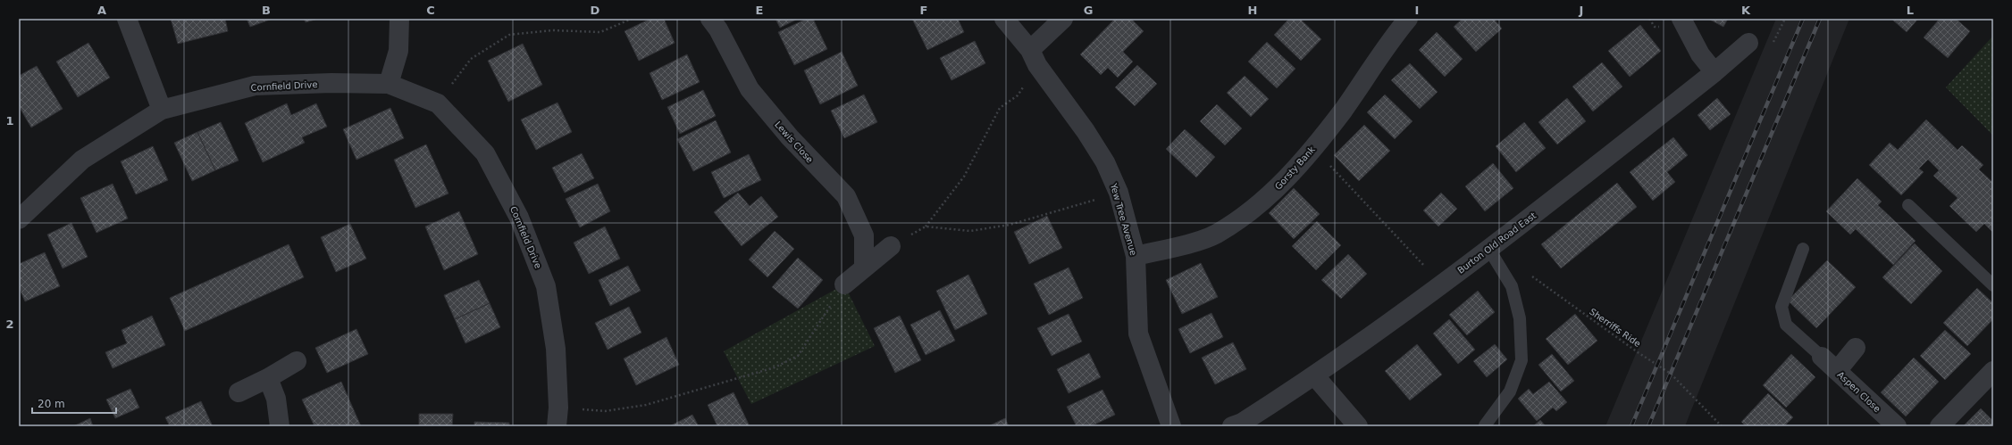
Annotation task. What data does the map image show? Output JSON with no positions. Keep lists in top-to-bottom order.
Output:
{
  "streets": {
    "street": [
      "Cornfield Drive",
      "Lewis Close",
      "Gorsty Bank",
      "Yew Tree Avenue",
      "Burton Old Road East",
      "Aspen Close"
    ],
    "path": ["Sherriffs Ride"]
  },
  "crossings": [
    ["Gorsty Bank", "Yew Tree Avenue"]
  ],
  "scale_bar": "20 m",
  "grid": {
    "columns": [
      "A",
      "B",
      "C",
      "D",
      "E",
      "F",
      "G",
      "H",
      "I",
      "J",
      "K",
      "L"
    ],
    "rows": ["1", "2"]
  }
}
